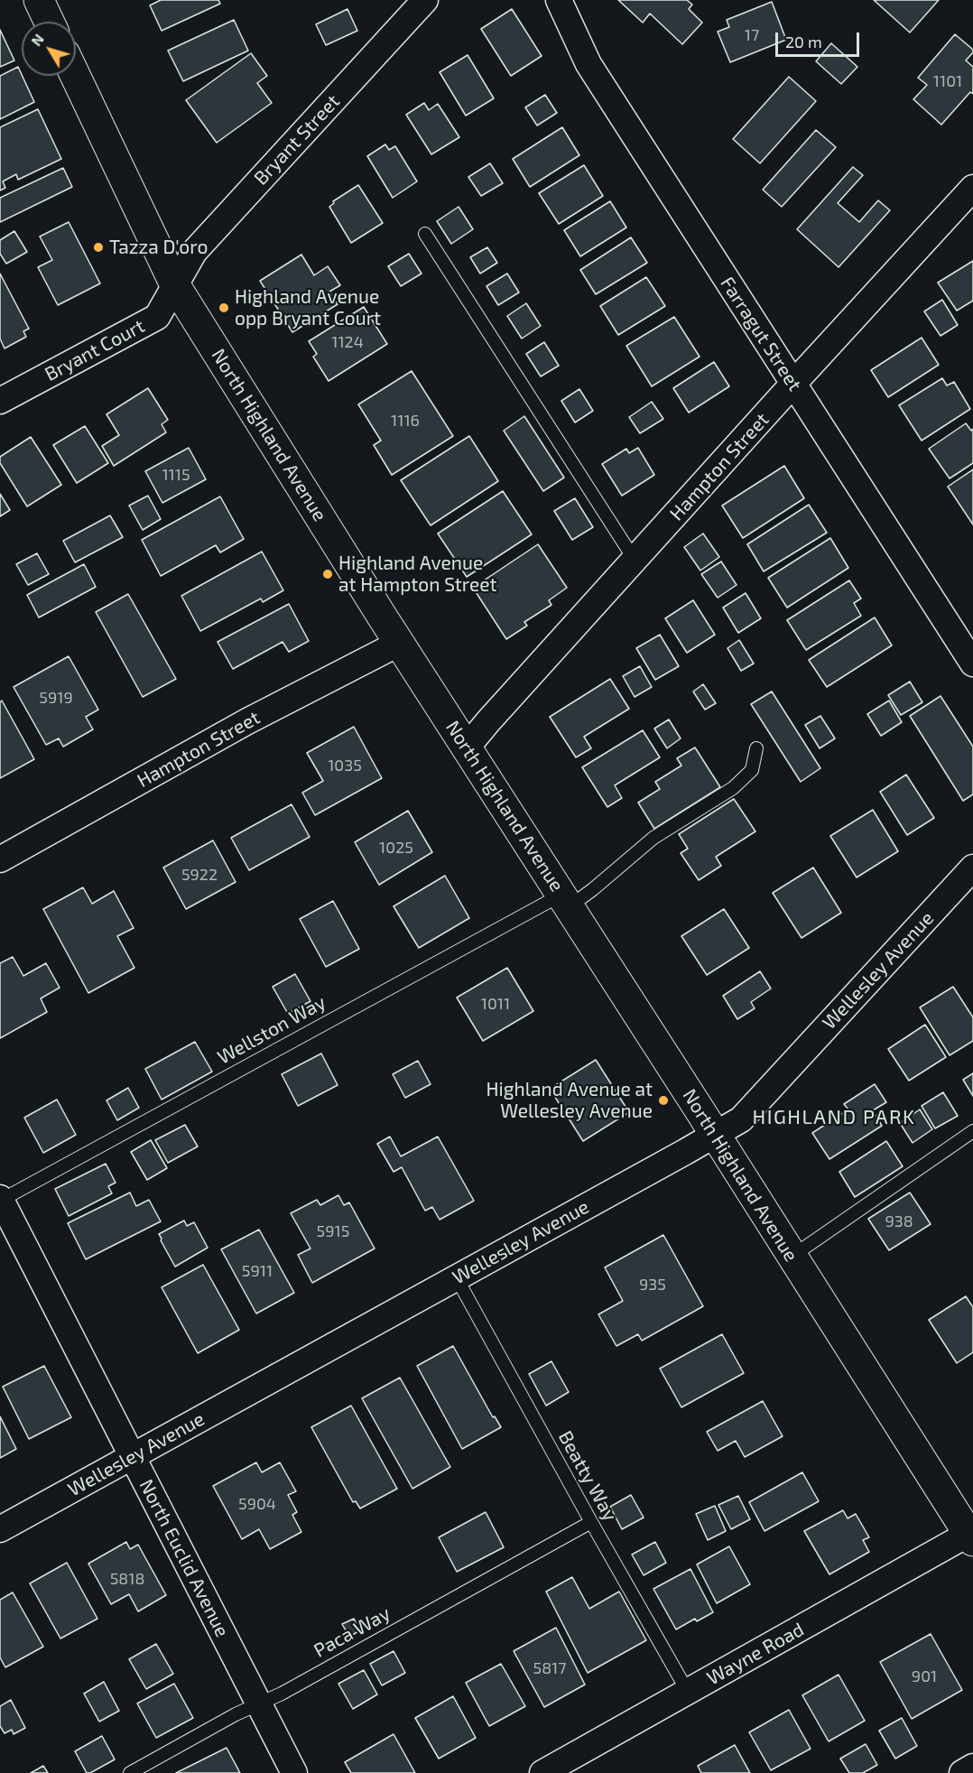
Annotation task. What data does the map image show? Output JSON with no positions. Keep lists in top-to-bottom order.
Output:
{
  "streets": {
    "main road": ["North Highland Avenue"],
    "street": [
      "Bryant Street",
      "Farragut Street",
      "Bryant Court",
      "Hampton Street",
      "Wellesley Avenue",
      "North Euclid Avenue",
      "Wayne Road"
    ],
    "lane": ["Wellston Way", "Beatty Way", "Paca Way"]
  },
  "crossings": [
    ["Bryant Street", "Bryant Court"],
    ["Bryant Street", "North Highland Avenue"],
    ["Farragut Street", "Hampton Street"],
    ["Bryant Court", "North Highland Avenue"],
    ["North Highland Avenue", "Hampton Street"],
    ["North Highland Avenue", "Wellesley Avenue"],
    ["North Highland Avenue", "Wellston Way"],
    ["North Highland Avenue", "Wayne Road"],
    ["Wellesley Avenue", "Beatty Way"],
    ["Wellesley Avenue", "North Euclid Avenue"],
    ["Wellston Way", "North Euclid Avenue"],
    ["Beatty Way", "Paca Way"],
    ["Beatty Way", "Wayne Road"],
    ["North Euclid Avenue", "Paca Way"]
  ],
  "districts": ["HIGHLAND PARK"],
  "places": [
    "Tazza D'oro",
    "Highland Avenue opp Bryant Court",
    "Highland Avenue at Hampton Street",
    "Highland Avenue at Wellesley Avenue"
  ],
  "house_numbers": [
    "17",
    "1101",
    "1124",
    "1116",
    "1115",
    "5919",
    "1035",
    "1025",
    "5922",
    "1011",
    "938",
    "5915",
    "5911",
    "935",
    "5904",
    "5818",
    "5817",
    "901"
  ],
  "scale_bar": "20 m",
  "north": "top left"
}
